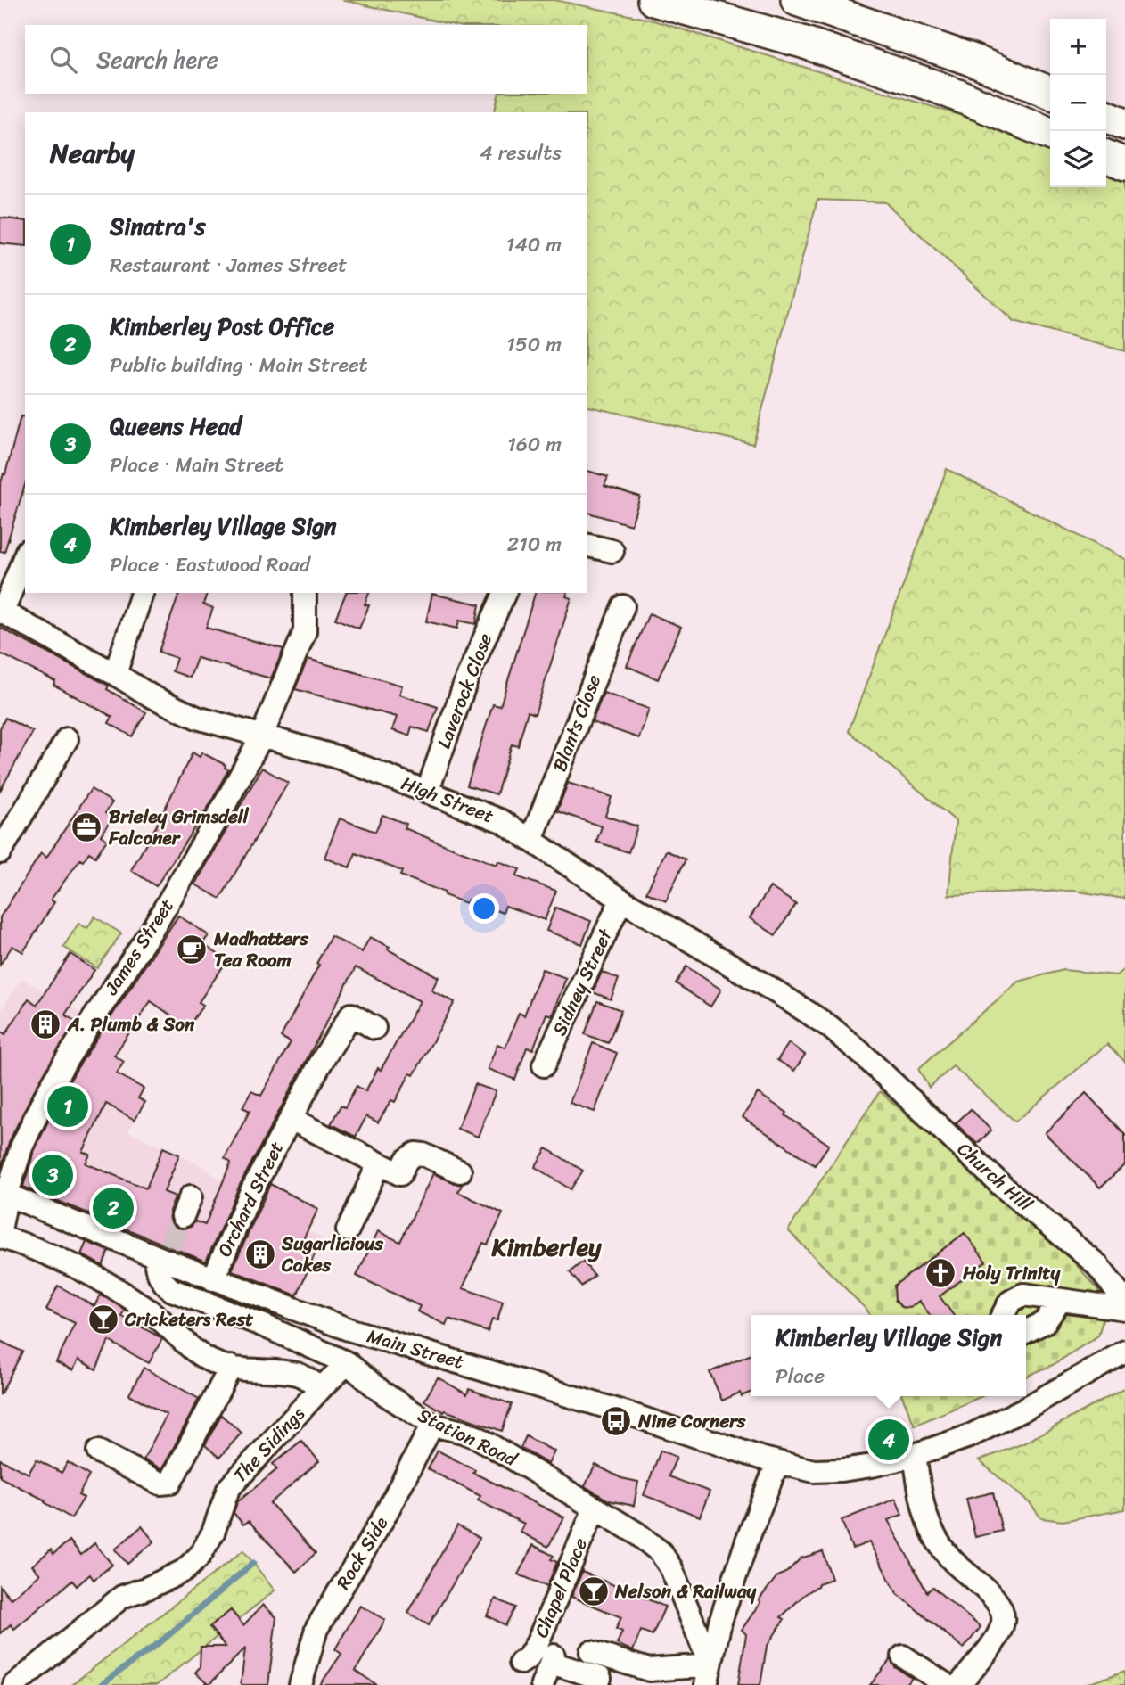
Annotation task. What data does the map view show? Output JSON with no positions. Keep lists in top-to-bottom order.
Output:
{
  "streets": {
    "street": [
      "Laverock Close",
      "Blants Close",
      "High Street",
      "James Street",
      "Sidney Street",
      "Church Hill",
      "Orchard Street",
      "Main Street",
      "Station Road",
      "The Sidings",
      "Rock Side",
      "Chapel Place"
    ]
  },
  "crossings": [
    ["Laverock Close", "High Street"],
    ["Blants Close", "High Street"],
    ["High Street", "James Street"],
    ["High Street", "Sidney Street"],
    ["High Street", "Church Hill"],
    ["James Street", "Main Street"],
    ["Orchard Street", "Main Street"],
    ["Main Street", "Station Road"],
    ["Station Road", "The Sidings"],
    ["Station Road", "Rock Side"],
    ["Station Road", "Chapel Place"]
  ],
  "districts": ["Kimberley"],
  "places": {
    "office": ["Brieley Grimsdell Falconer"],
    "cafe": ["Madhatters Tea Room"],
    "building": ["A. Plumb & Son", "Sugarlicious Cakes"],
    "church": ["Holy Trinity"],
    "bar": ["Cricketers Rest", "Nelson & Railway"],
    "bus stop": ["Nine Corners"]
  },
  "page": {
    "map_buttons": ["+", "−"],
    "search": "Search here",
    "heading": ["Nearby", "4 results"],
    "list": [
      {
        "mark": "1",
        "name": "Sinatra's",
        "note": "Restaurant · James Street",
        "value": "140 m"
      },
      {
        "mark": "2",
        "name": "Kimberley Post Office",
        "note": "Public building · Main Street",
        "value": "150 m"
      },
      {
        "mark": "3",
        "name": "Queens Head",
        "note": "Place · Main Street",
        "value": "160 m"
      },
      {
        "mark": "4",
        "name": "Kimberley Village Sign",
        "note": "Place · Eastwood Road",
        "value": "210 m"
      }
    ],
    "pins": [
      "1",
      "3",
      "2",
      "4"
    ],
    "popup": ["Kimberley Village Sign", "Place"]
  }
}
